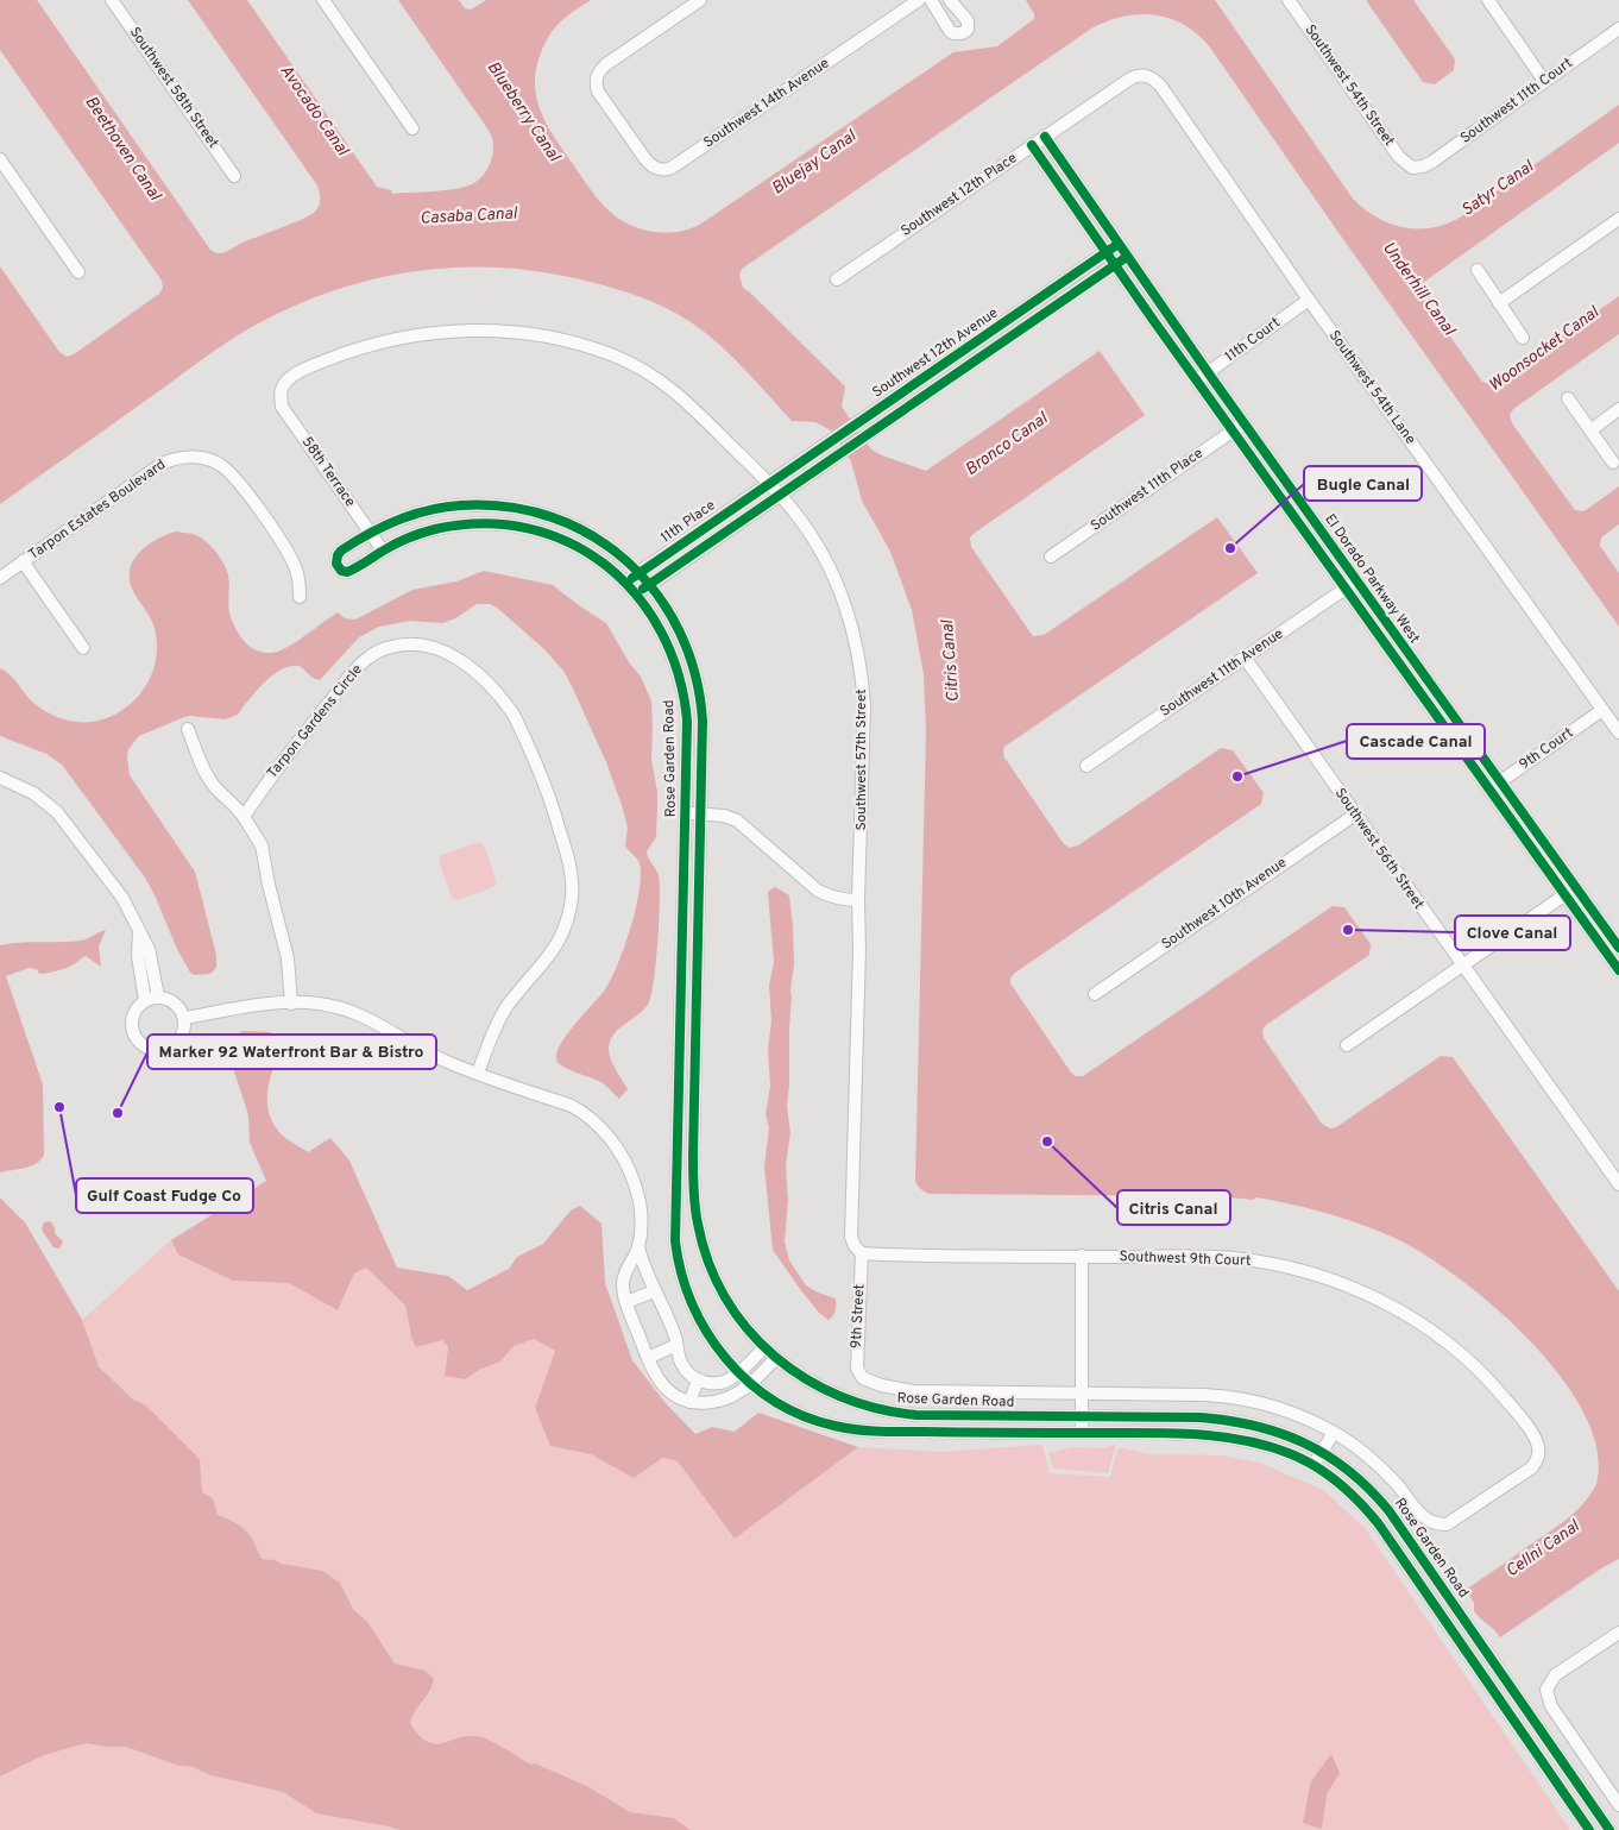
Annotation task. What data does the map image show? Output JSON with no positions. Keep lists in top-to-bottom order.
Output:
{
  "streets": {
    "street": [
      "Southwest 54th Street",
      "Southwest 58th Street",
      "Southwest 11th Court",
      "Southwest 14th Avenue",
      "Southwest 12th Place",
      "11th Court",
      "Southwest 12th Avenue",
      "Southwest 54th Lane",
      "58th Terrace",
      "Southwest 11th Place",
      "Tarpon Estates Boulevard",
      "11th Place",
      "El Dorado Parkway West",
      "Southwest 11th Avenue",
      "Tarpon Gardens Circle",
      "9th Court",
      "Rose Garden Road",
      "Southwest 57th Street",
      "Southwest 56th Street",
      "Southwest 10th Avenue",
      "Southwest 9th Court",
      "9th Street"
    ]
  },
  "crossings": [
    ["Southwest 54th Street", "Southwest 11th Court"],
    ["Southwest 12th Place", "Southwest 54th Lane"],
    ["Southwest 12th Place", "El Dorado Parkway West"],
    ["11th Court", "Southwest 54th Lane"],
    ["11th Court", "El Dorado Parkway West"],
    ["Southwest 12th Avenue", "11th Place"],
    ["Southwest 12th Avenue", "El Dorado Parkway West"],
    ["Southwest 12th Avenue", "Southwest 57th Street"],
    ["Southwest 54th Lane", "9th Court"],
    ["58th Terrace", "Rose Garden Road"],
    ["58th Terrace", "Southwest 57th Street"],
    ["Southwest 11th Place", "El Dorado Parkway West"],
    ["11th Place", "Rose Garden Road"],
    ["11th Place", "Southwest 57th Street"],
    ["El Dorado Parkway West", "Southwest 11th Avenue"],
    ["El Dorado Parkway West", "9th Court"],
    ["Southwest 11th Avenue", "Southwest 56th Street"],
    ["Rose Garden Road", "Southwest 9th Court"],
    ["Rose Garden Road", "9th Street"],
    ["Southwest 57th Street", "Southwest 9th Court"],
    ["Southwest 57th Street", "9th Street"],
    ["Southwest 56th Street", "Southwest 10th Avenue"],
    ["Southwest 9th Court", "9th Street"]
  ],
  "water": [
    "Avocado Canal",
    "Blueberry Canal",
    "Beethoven Canal",
    "Bluejay Canal",
    "Satyr Canal",
    "Casaba Canal",
    "Underhill Canal",
    "Woonsocket Canal",
    "Bronco Canal",
    "Citris Canal",
    "Cellni Canal"
  ],
  "places": [
    "Bugle Canal",
    "Cascade Canal",
    "Clove Canal",
    "Gulf Coast Fudge Co",
    "Marker 92 Waterfront Bar & Bistro",
    "Citris Canal"
  ]
}
